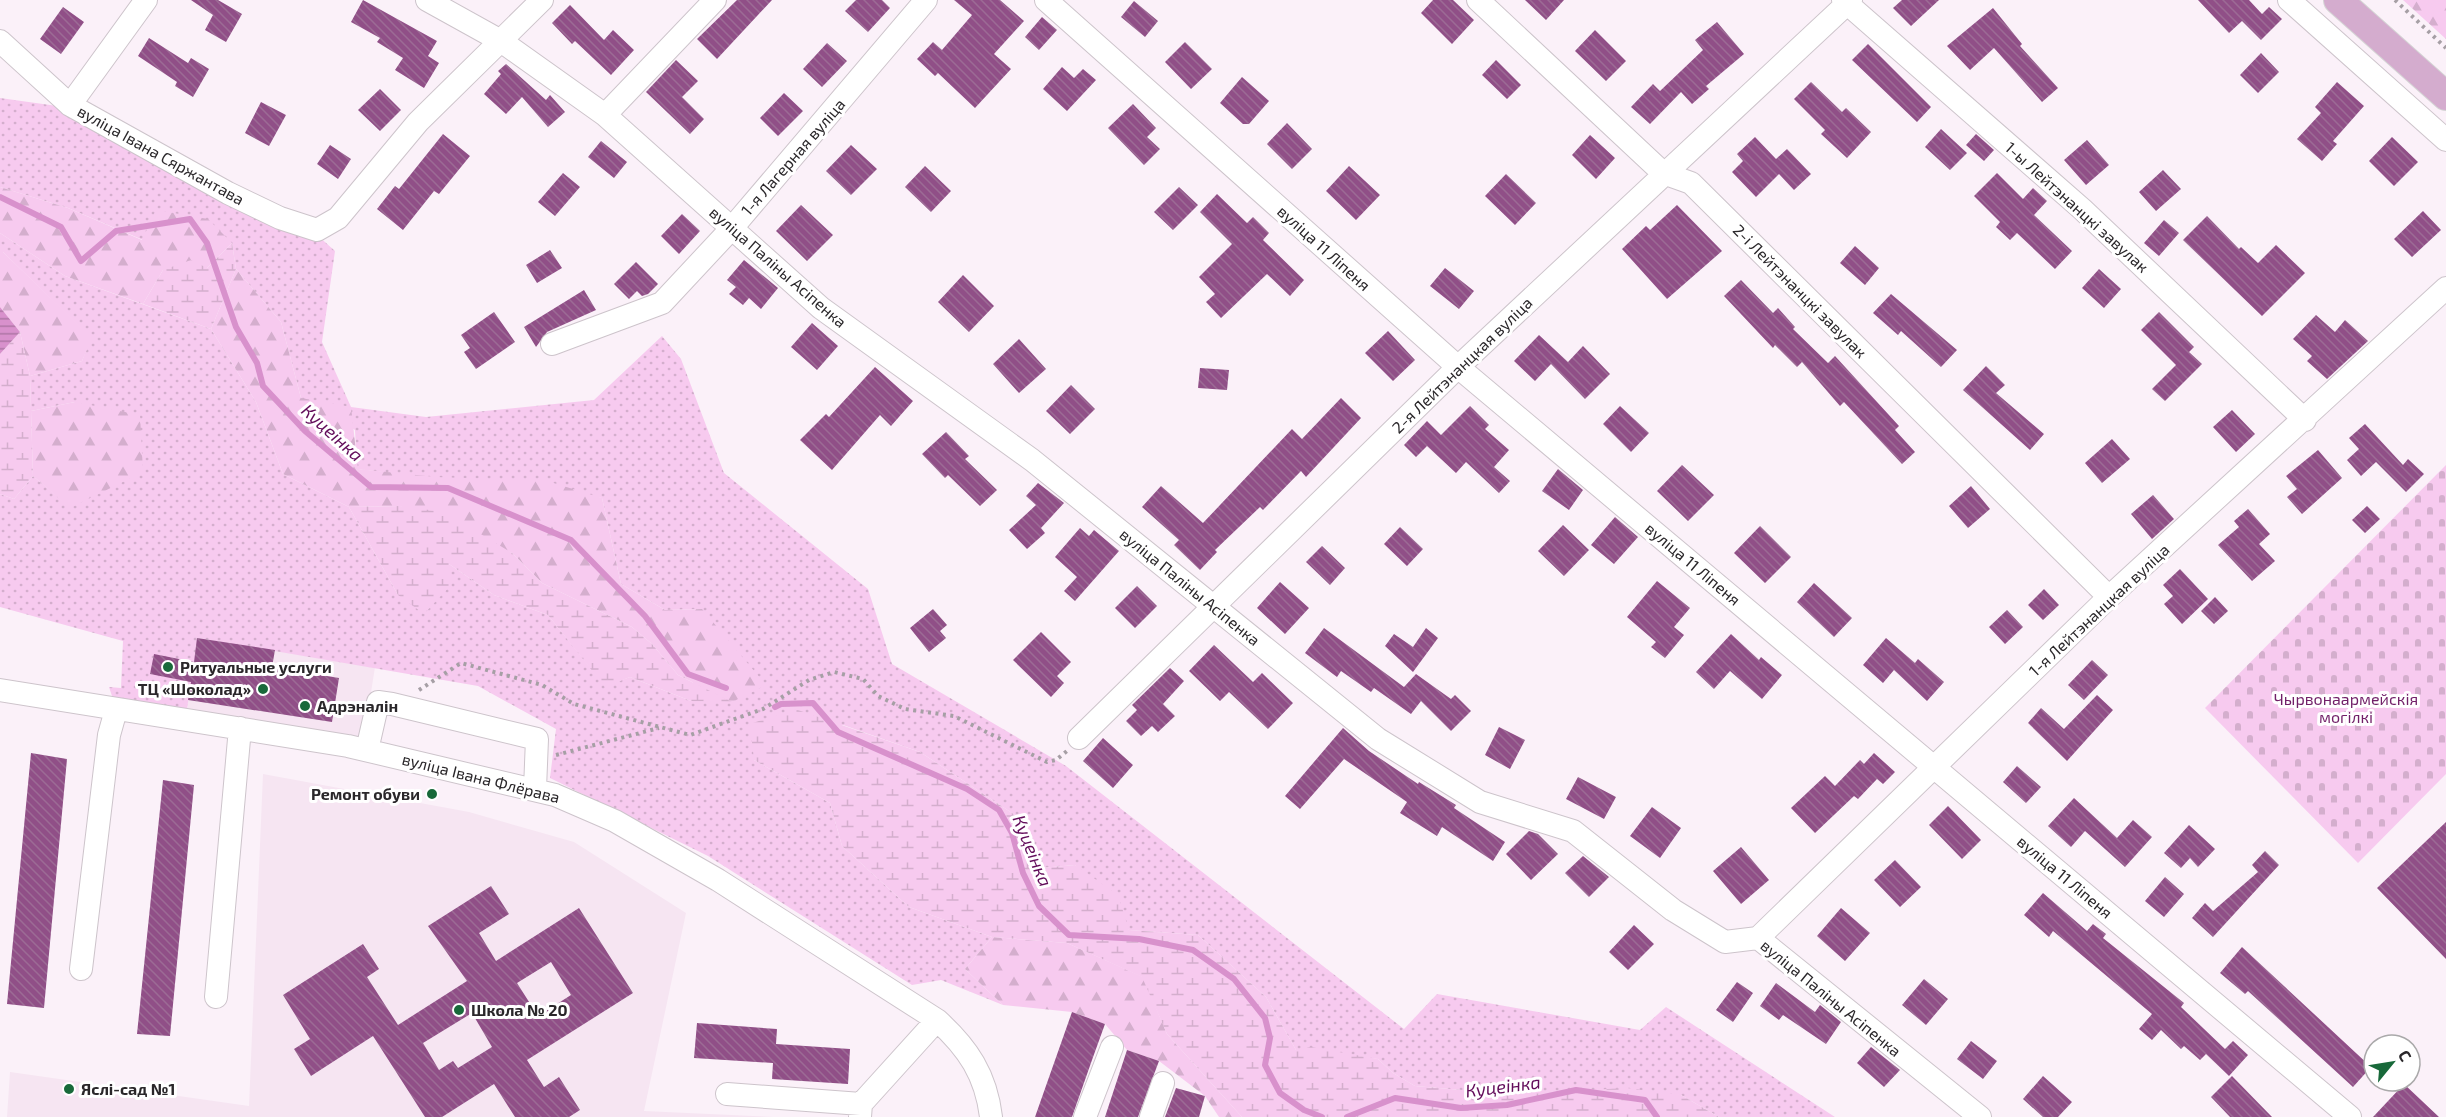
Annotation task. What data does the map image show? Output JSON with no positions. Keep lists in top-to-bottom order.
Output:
{
  "streets": {
    "street": [
      "вуліца Івана Сяржантава",
      "1-я Лагерная вуліца",
      "1-ы Лейтэнанцкі завулак",
      "вуліца 11 Ліпеня",
      "вуліца Паліны Асіпенка",
      "2-і Лейтэнанцкі завулак",
      "2-я Лейтэнанцкая вуліца",
      "1-я Лейтэнанцкая вуліца",
      "вуліца Івана Флёрава"
    ]
  },
  "crossings": [
    ["вуліца Івана Сяржантава", "вуліца Паліны Асіпенка"],
    ["1-я Лагерная вуліца", "вуліца Паліны Асіпенка"],
    ["1-ы Лейтэнанцкі завулак", "2-я Лейтэнанцкая вуліца"],
    ["1-ы Лейтэнанцкі завулак", "1-я Лейтэнанцкая вуліца"],
    ["вуліца 11 Ліпеня", "2-я Лейтэнанцкая вуліца"],
    ["вуліца 11 Ліпеня", "1-я Лейтэнанцкая вуліца"],
    ["вуліца Паліны Асіпенка", "2-я Лейтэнанцкая вуліца"],
    ["вуліца Паліны Асіпенка", "1-я Лейтэнанцкая вуліца"],
    ["2-і Лейтэнанцкі завулак", "2-я Лейтэнанцкая вуліца"],
    ["2-і Лейтэнанцкі завулак", "1-я Лейтэнанцкая вуліца"]
  ],
  "water": ["Куцеінка"],
  "parks": ["Чырвонаармейскія могілкі"],
  "places": [
    "Ритуальные услуги",
    "ТЦ «Шоколад»",
    "Адрэналін",
    "Ремонт обуви",
    "Школа № 20",
    "Яслі-сад №1"
  ],
  "north": "top right"
}
